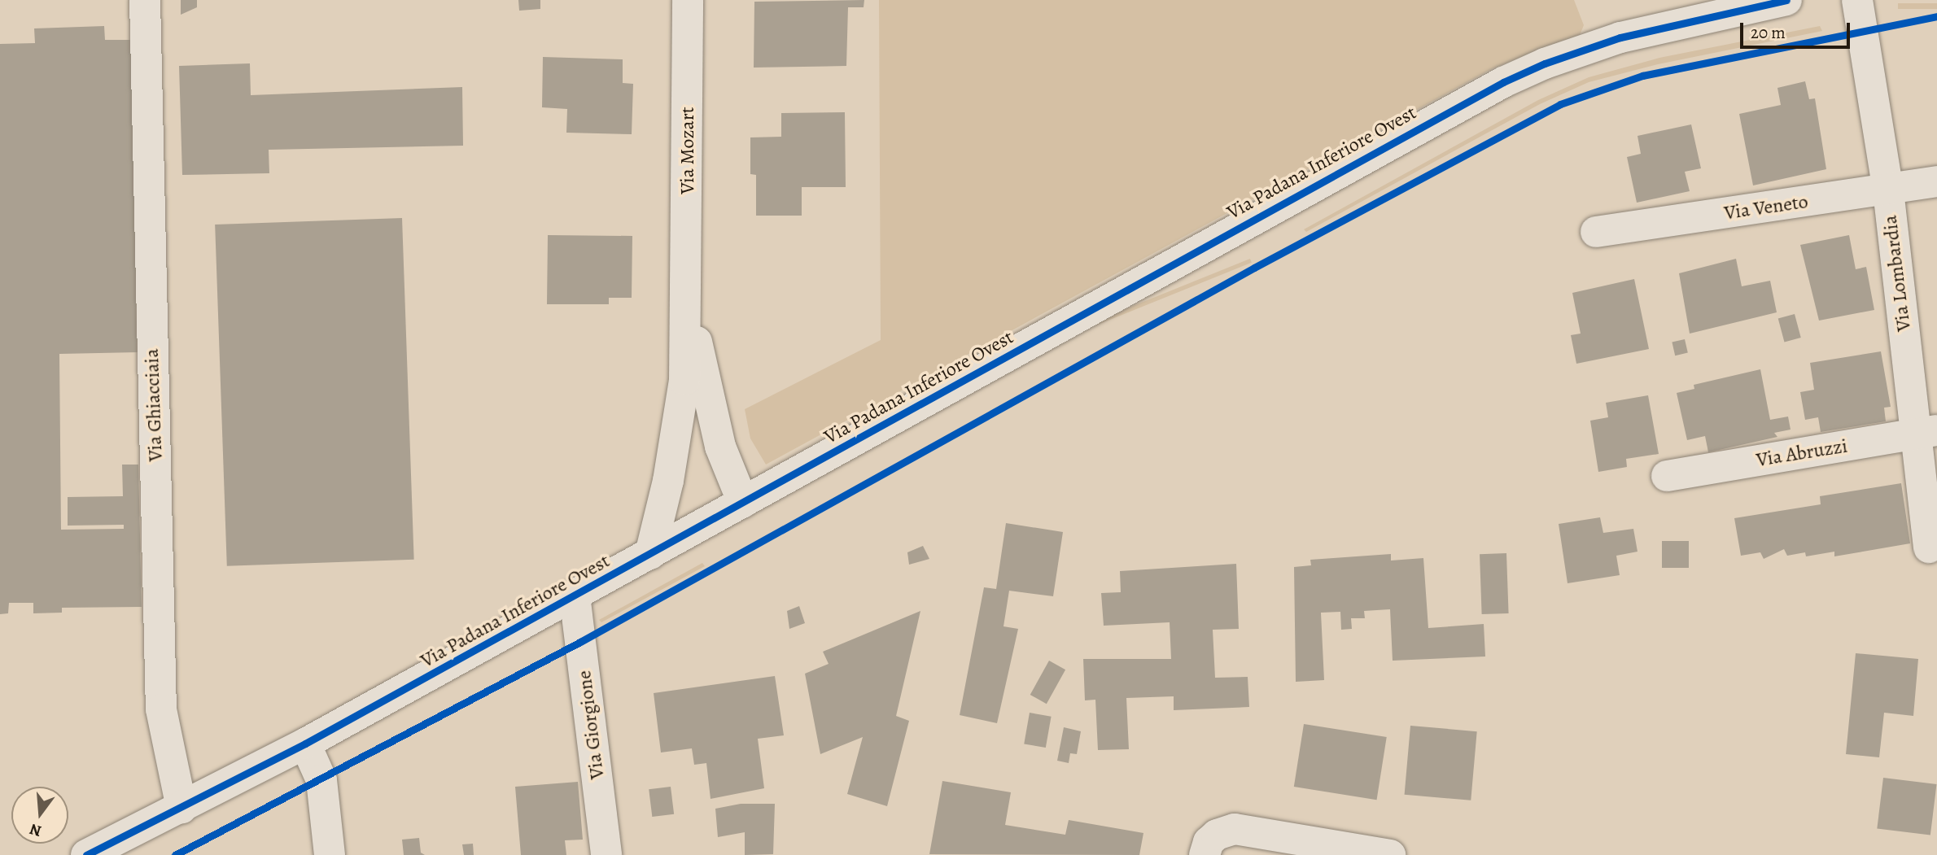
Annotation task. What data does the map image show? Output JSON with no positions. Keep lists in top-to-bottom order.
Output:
{
  "streets": {
    "street": [
      "Via Mozart",
      "Via Padana Inferiore Ovest",
      "Via Veneto",
      "Via Lombardia",
      "Via Ghiacciaia",
      "Via Abruzzi",
      "Via Giorgione"
    ]
  },
  "crossings": [
    ["Via Mozart", "Via Padana Inferiore Ovest"],
    ["Via Padana Inferiore Ovest", "Via Ghiacciaia"],
    ["Via Padana Inferiore Ovest", "Via Giorgione"],
    ["Via Veneto", "Via Lombardia"],
    ["Via Lombardia", "Via Abruzzi"]
  ],
  "scale_bar": "20 m",
  "north": "bottom"
}
